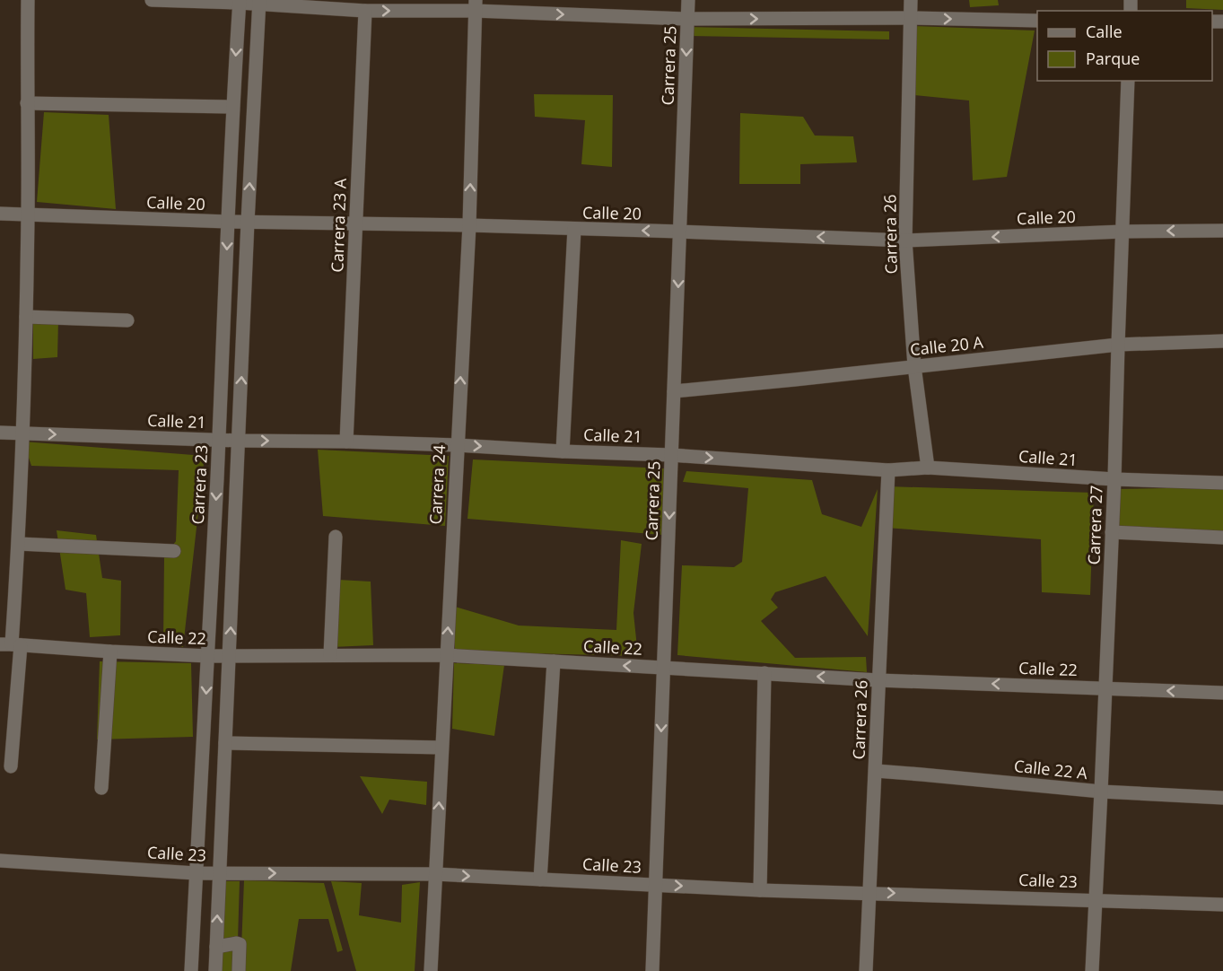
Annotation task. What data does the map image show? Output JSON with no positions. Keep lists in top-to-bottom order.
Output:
{
  "streets": {
    "street": [
      "Carrera 25",
      "Calle 20",
      "Carrera 23 A",
      "Carrera 26",
      "Calle 20 A",
      "Calle 21",
      "Carrera 23",
      "Carrera 24",
      "Carrera 27",
      "Calle 22",
      "Calle 22 A",
      "Calle 23"
    ]
  },
  "crossings": [
    ["Carrera 25", "Calle 20"],
    ["Carrera 25", "Calle 20 A"],
    ["Carrera 25", "Calle 21"],
    ["Carrera 25", "Calle 22"],
    ["Carrera 25", "Calle 23"],
    ["Calle 20", "Carrera 23 A"],
    ["Calle 20", "Carrera 26"],
    ["Calle 20", "Carrera 23"],
    ["Calle 20", "Carrera 24"],
    ["Calle 20", "Carrera 27"],
    ["Carrera 23 A", "Calle 21"],
    ["Carrera 26", "Calle 20 A"],
    ["Carrera 26", "Calle 21"],
    ["Carrera 26", "Calle 22"],
    ["Carrera 26", "Calle 22 A"],
    ["Carrera 26", "Calle 23"],
    ["Calle 20 A", "Carrera 27"],
    ["Calle 21", "Carrera 23"],
    ["Calle 21", "Carrera 24"],
    ["Calle 21", "Carrera 27"],
    ["Carrera 23", "Calle 22"],
    ["Carrera 23", "Calle 23"],
    ["Carrera 24", "Calle 22"],
    ["Carrera 24", "Calle 23"],
    ["Carrera 27", "Calle 22"],
    ["Carrera 27", "Calle 22 A"],
    ["Carrera 27", "Calle 23"]
  ],
  "one_way": ["Calle 20", "Calle 22", "Calle 23"],
  "legend": ["Calle", "Parque"]
}
